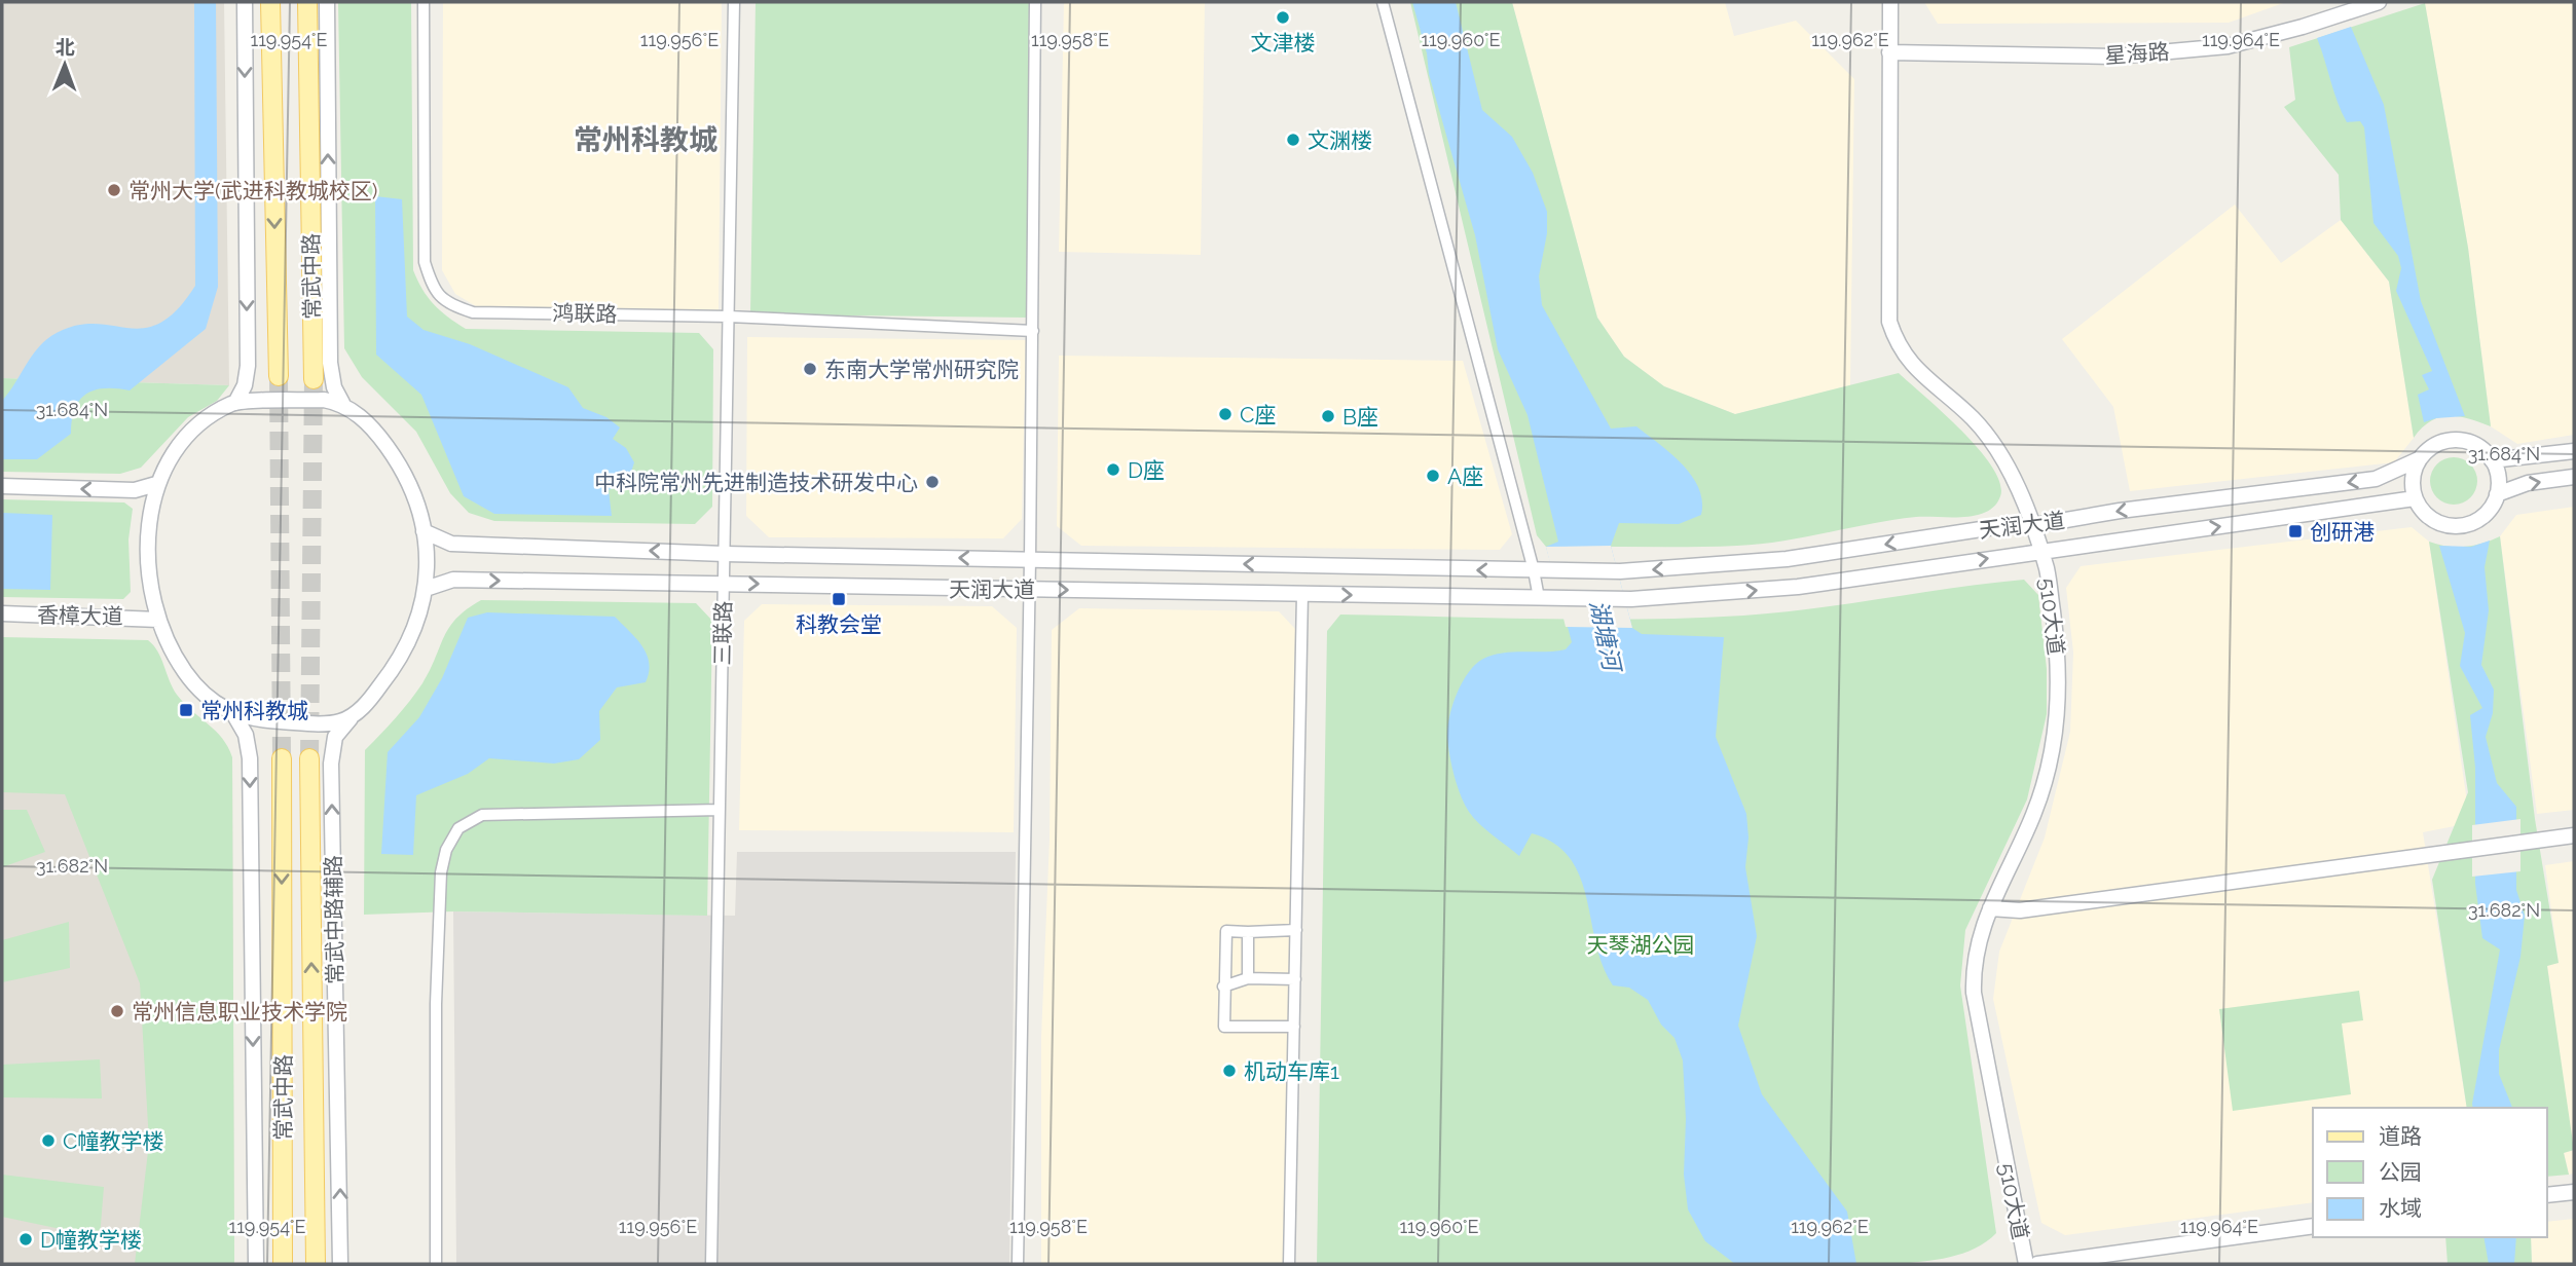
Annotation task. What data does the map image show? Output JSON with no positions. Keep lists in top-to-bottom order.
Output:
{
  "streets": {
    "main road": ["常武中路"],
    "street": [
      "星海路",
      "鸿联路",
      "天润大道",
      "香樟大道",
      "510大道",
      "三联路",
      "常武中路辅路"
    ]
  },
  "crossings": [
    ["星海路", "510大道"],
    ["鸿联路", "三联路"],
    ["天润大道", "510大道"],
    ["天润大道", "三联路"],
    ["天润大道", "常武中路辅路"]
  ],
  "districts": ["常州科教城"],
  "water": ["湖塘河"],
  "parks": ["天琴湖公园"],
  "places": {
    "other": [
      "文津楼",
      "文渊楼",
      "常州大学(武进科教城校区)",
      "东南大学常州研究院",
      "C座",
      "B座",
      "D座",
      "A座",
      "中科院常州先进制造技术研发中心",
      "常州信息职业技术学院",
      "机动车库1",
      "C幢教学楼",
      "D幢教学楼"
    ],
    "transit": ["创研港", "科教会堂", "常州科教城"]
  },
  "legend": ["道路", "公园", "水域"],
  "north": "top",
  "coordinates": [
    "119.954°E",
    "119.956°E",
    "119.958°E",
    "119.960°E",
    "119.962°E",
    "119.964°E",
    "31.684°N",
    "31.682°N"
  ]
}
